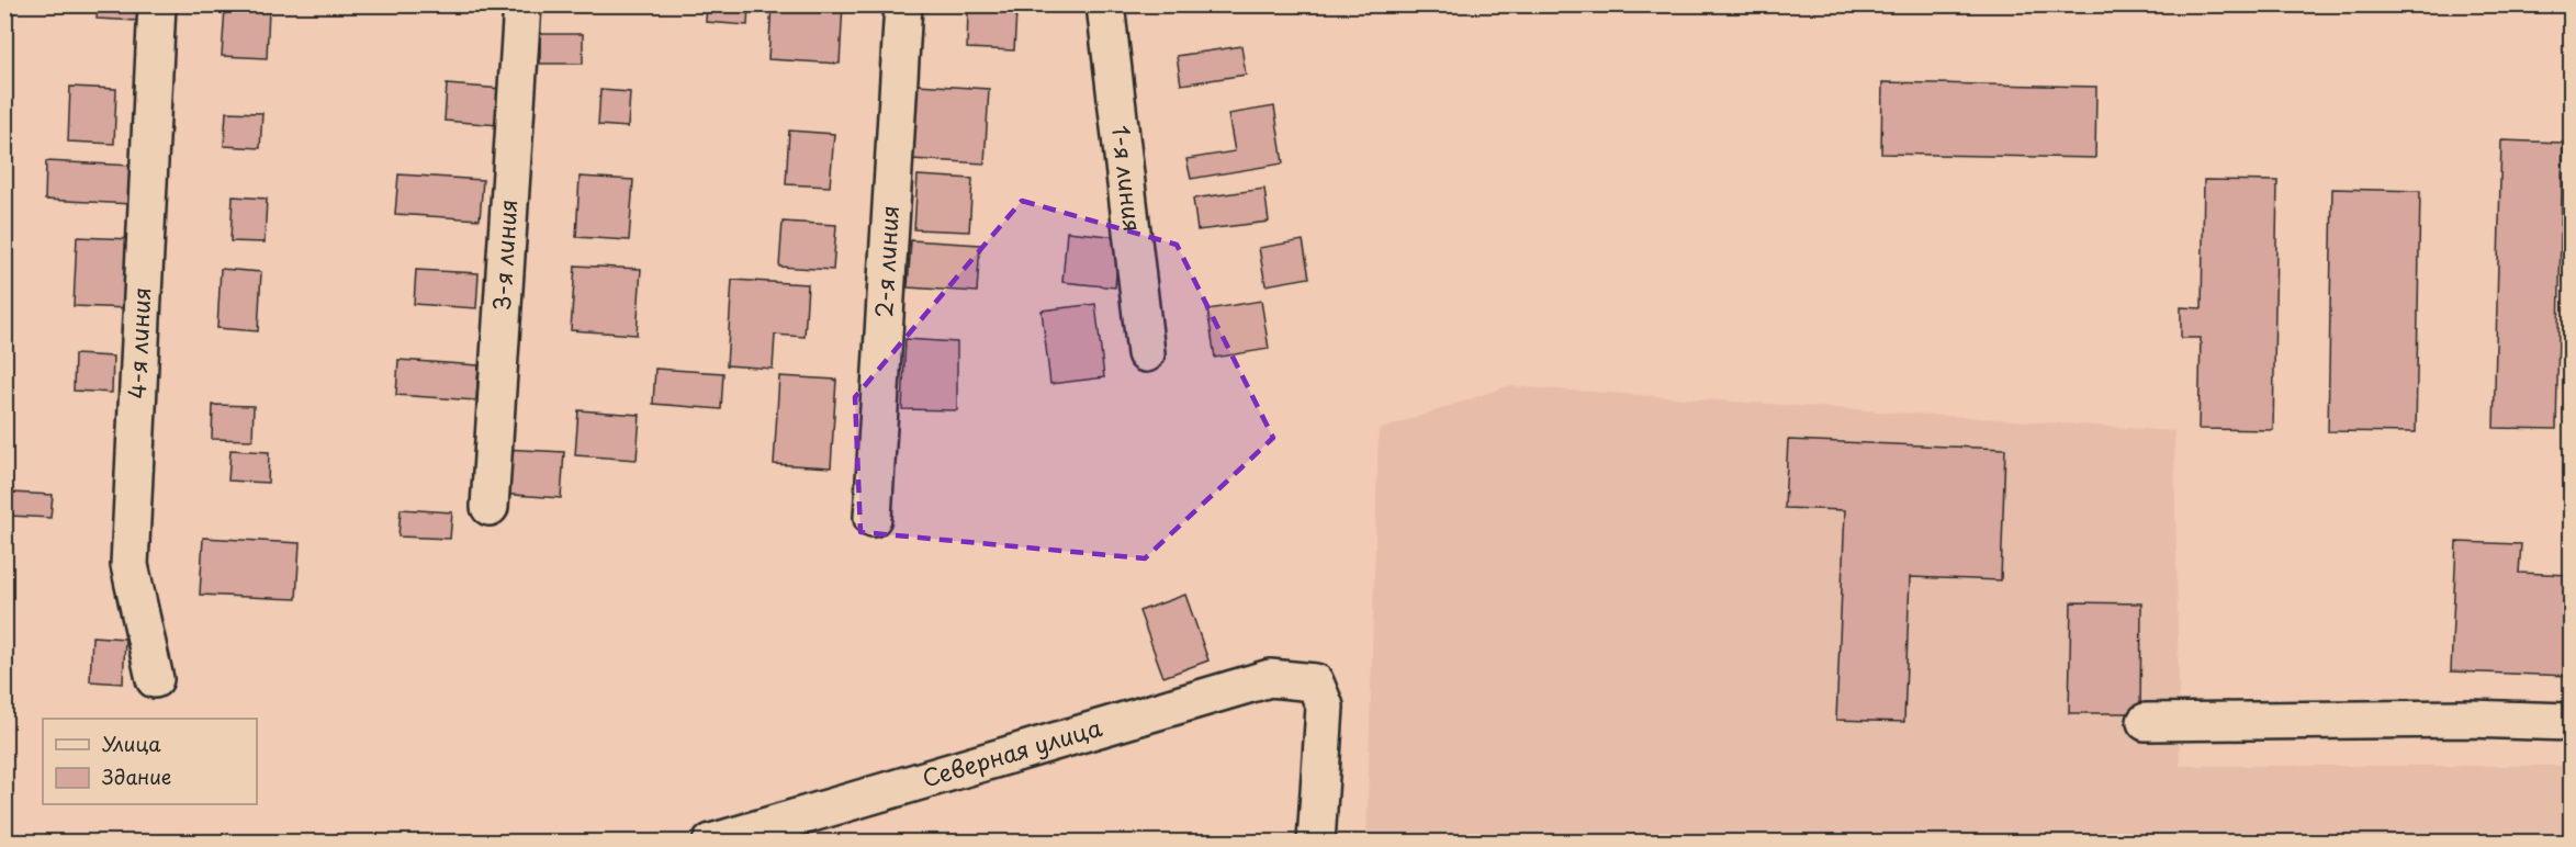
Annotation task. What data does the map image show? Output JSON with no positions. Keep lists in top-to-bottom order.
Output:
{
  "streets": {
    "street": [
      "1-я линия",
      "3-я линия",
      "2-я линия",
      "4-я линия",
      "Северная улица"
    ]
  },
  "legend": ["Улица", "Здание"]
}
